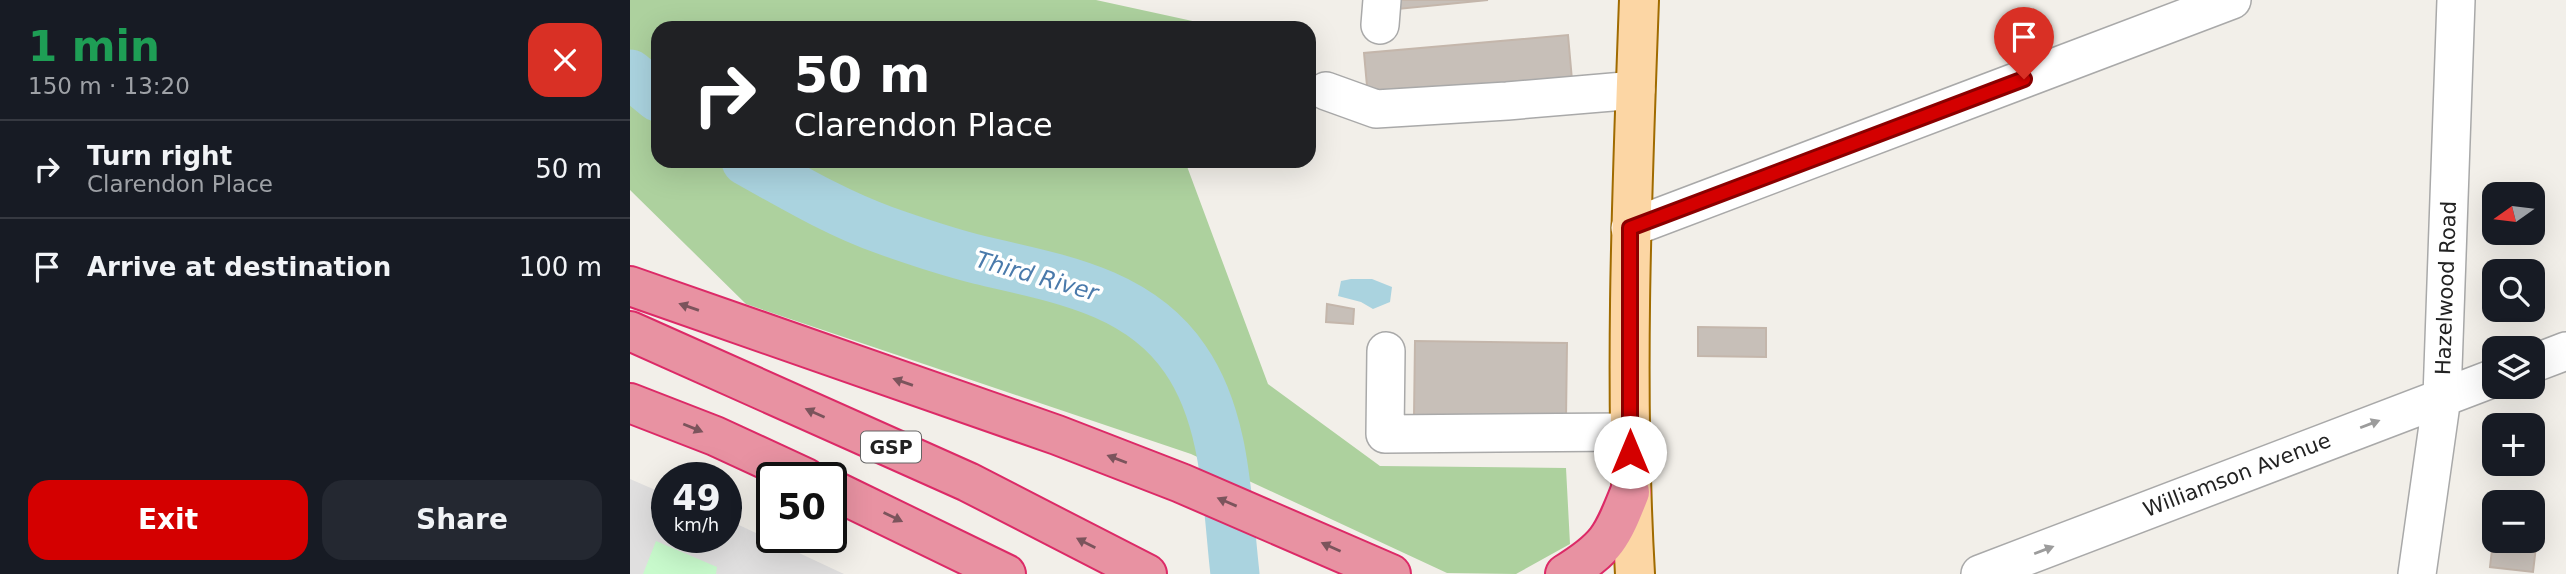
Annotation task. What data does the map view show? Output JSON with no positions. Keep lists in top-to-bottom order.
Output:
{
  "streets": {
    "highway": ["GSP"],
    "street": ["Hazelwood Road", "Williamson Avenue"]
  },
  "crossings": [
    ["Hazelwood Road", "Williamson Avenue"]
  ],
  "one_way": ["Williamson Avenue"],
  "water": ["Third River"],
  "north": "left",
  "page": {
    "heading": ["1 min", "150 m · 13:20"],
    "turn": ["50 m", "Clarendon Place"],
    "list": [
      {
        "name": "Turn right",
        "note": "Clarendon Place",
        "value": "50 m"
      },
      {
        "name": "Arrive at destination",
        "value": "100 m"
      }
    ],
    "map_buttons": ["+", "−"],
    "speed": "49 km/h",
    "limit": "50",
    "buttons": ["Exit", "Share"]
  }
}
